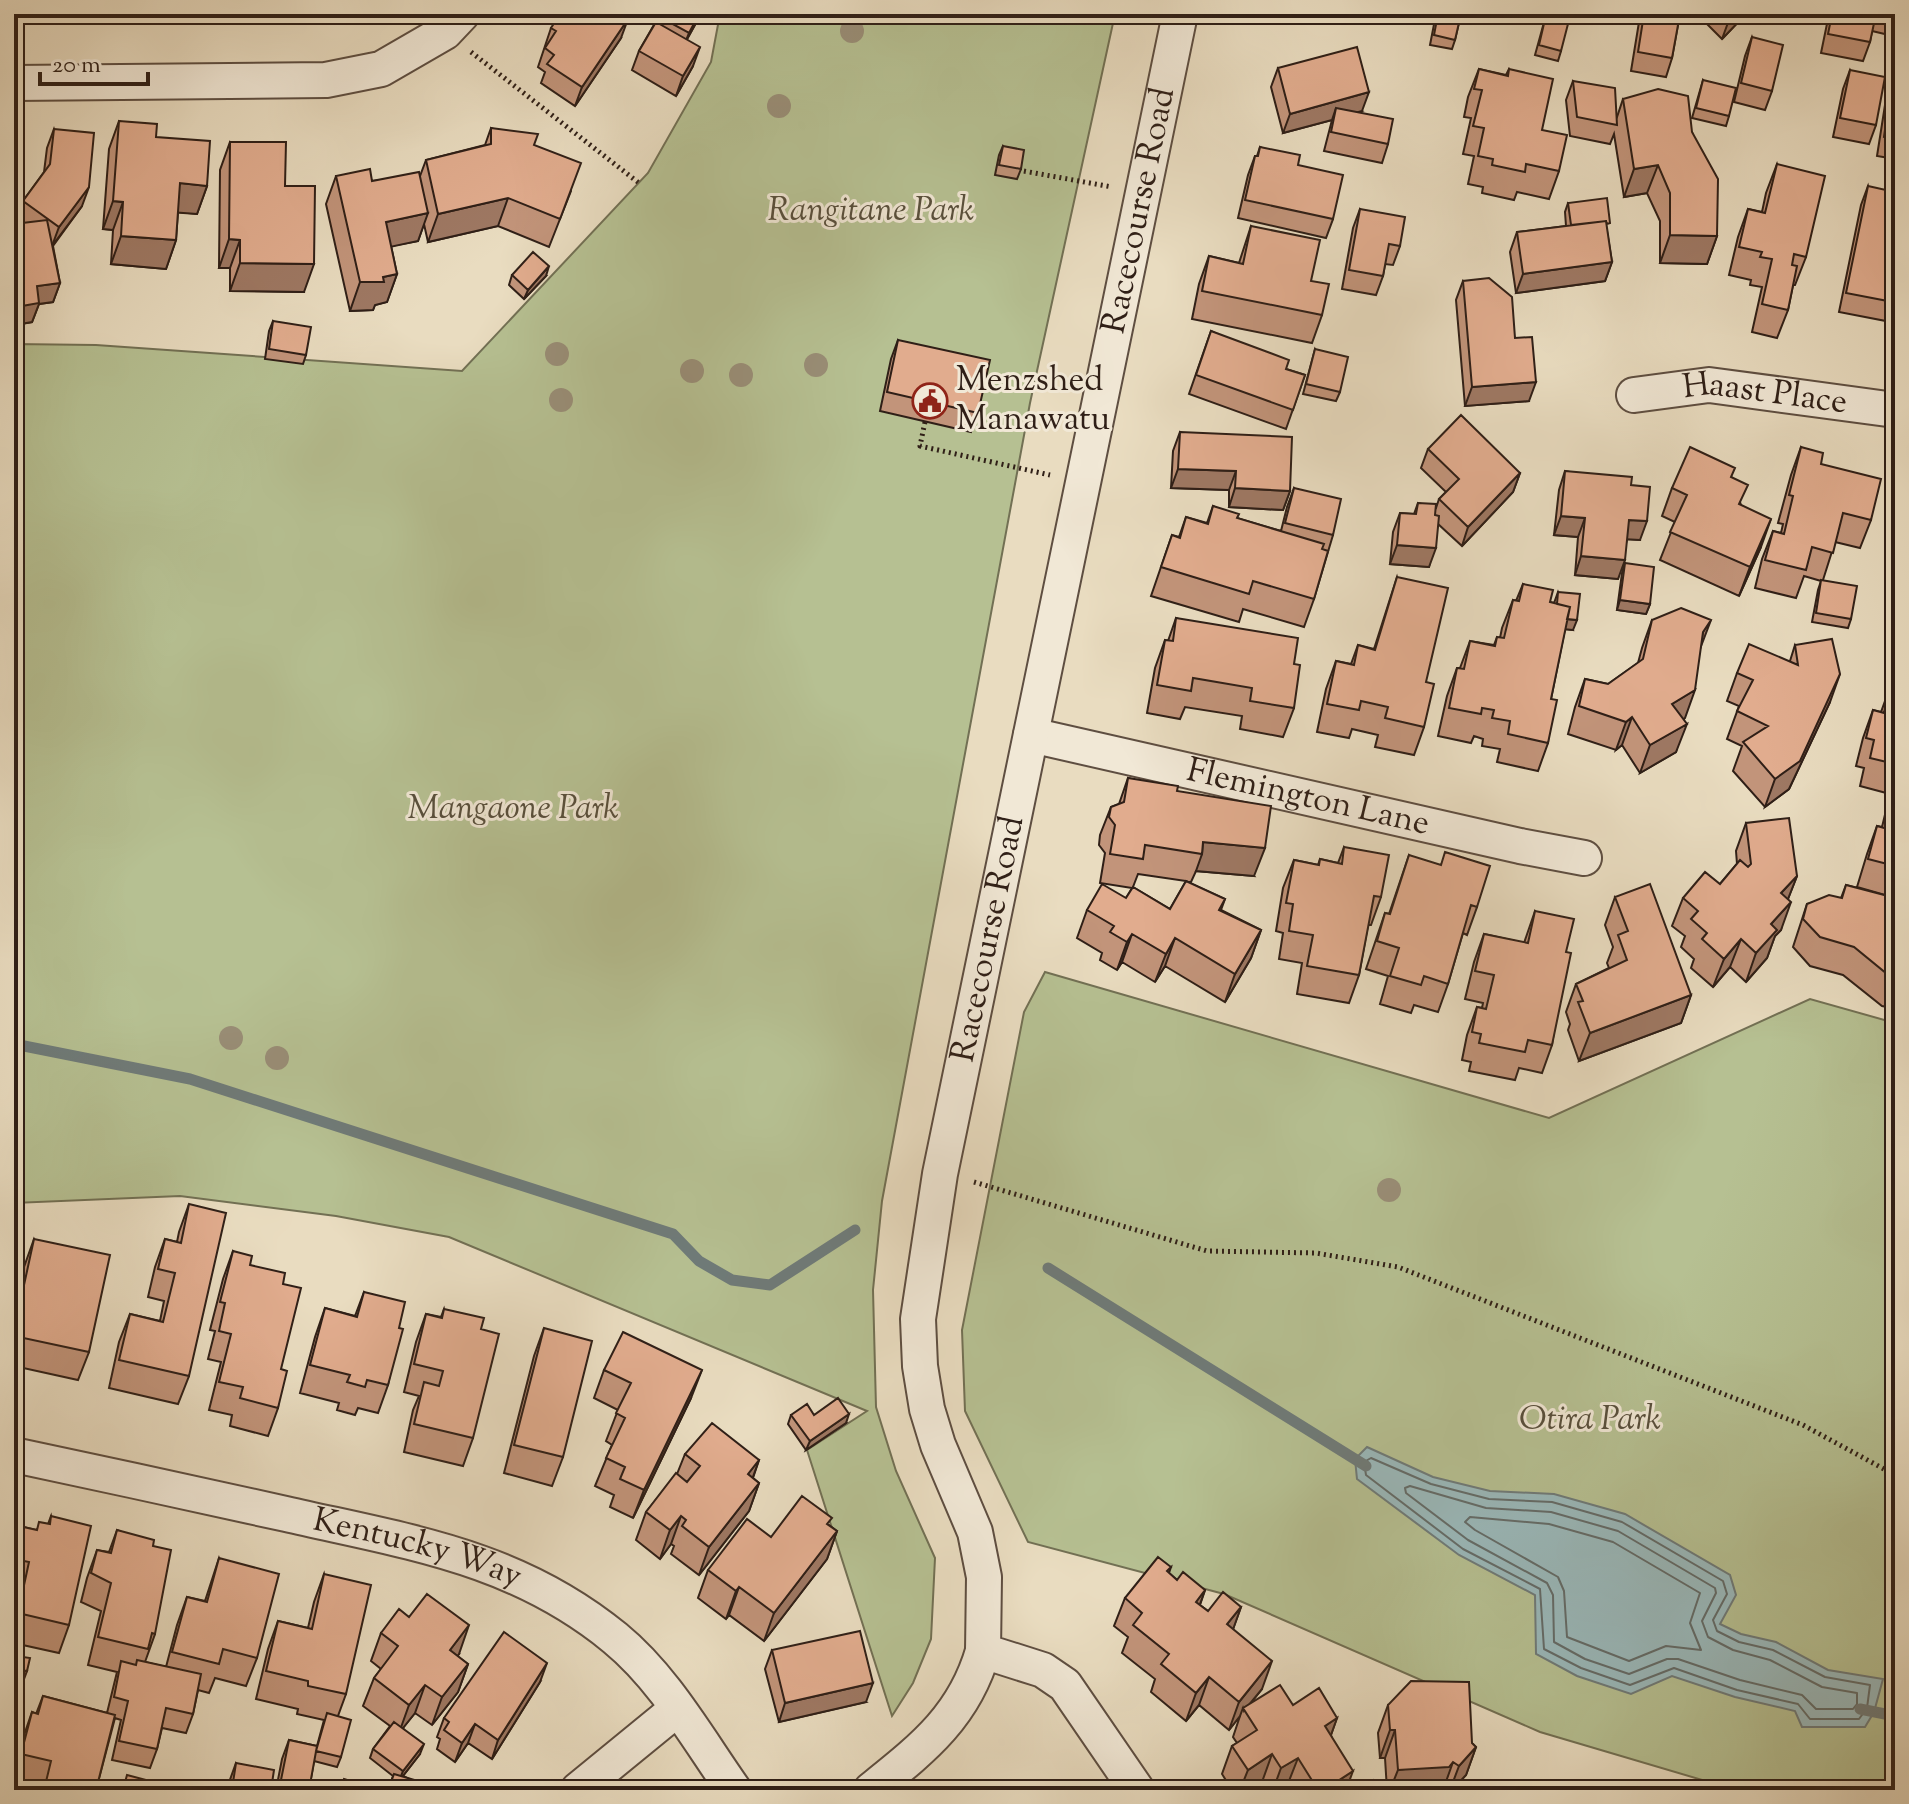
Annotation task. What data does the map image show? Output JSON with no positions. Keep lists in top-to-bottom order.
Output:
{
  "streets": {
    "street": [
      "Racecourse Road",
      "Haast Place",
      "Flemington Lane",
      "Kentucky Way"
    ]
  },
  "crossings": [
    ["Racecourse Road", "Flemington Lane"]
  ],
  "parks": ["Rangitane Park", "Mangaone Park", "Otira Park"],
  "places": {
    "public building": ["Menzshed Manawatu"]
  },
  "scale_bar": "20 m"
}
